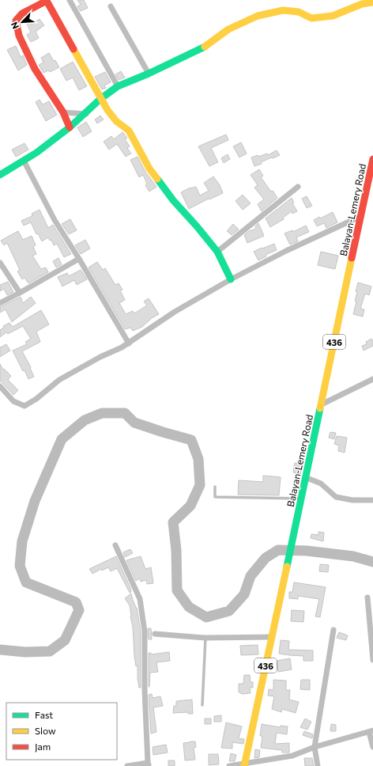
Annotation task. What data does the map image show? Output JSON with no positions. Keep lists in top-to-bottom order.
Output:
{
  "streets": {
    "street": ["Balayan-Lemery Road", "436"]
  },
  "legend": ["Fast", "Slow", "Jam"],
  "north": "bottom left"
}
